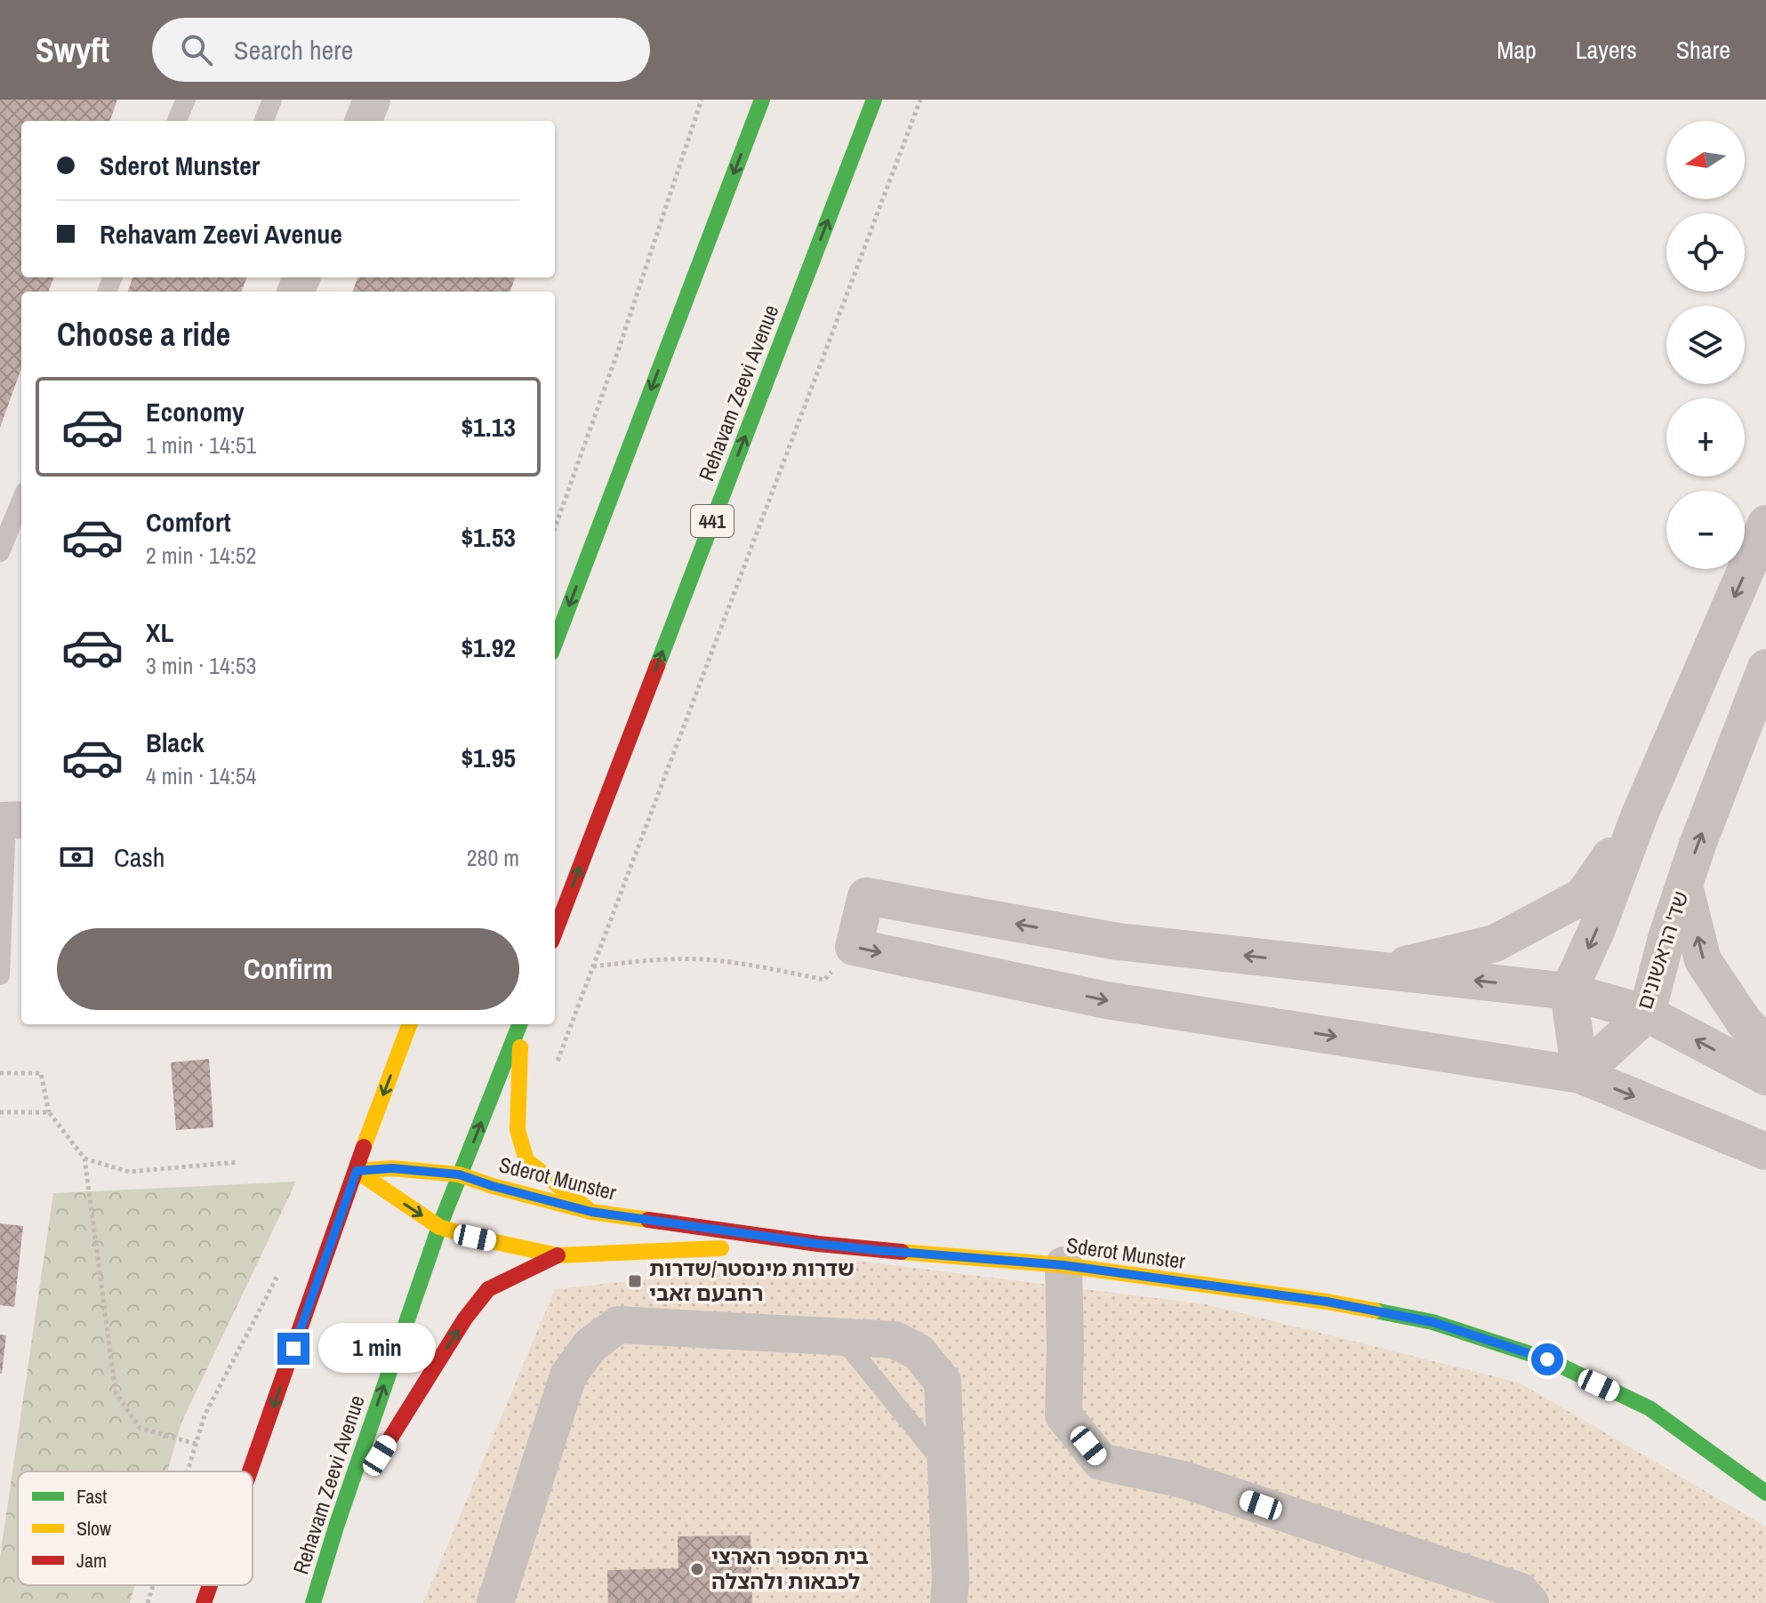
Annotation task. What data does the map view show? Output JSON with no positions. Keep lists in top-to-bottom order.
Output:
{
  "streets": {
    "main road": ["Rehavam Zeevi Avenue", "441", "Sderot Munster"],
    "street": ["שד' הראשונים"]
  },
  "crossings": [
    ["Rehavam Zeevi Avenue", "Sderot Munster"]
  ],
  "places": {
    "transit": ["שדרות מינסטר/שדרות רחבעם זאבי"],
    "other": ["בית הספר הארצי לכבאות ולהצלה"]
  },
  "legend": ["Fast", "Slow", "Jam"],
  "north": "left",
  "page": {
    "header": "Swyft",
    "search": "Search here",
    "nav": ["Map", "Layers", "Share"],
    "map_buttons": ["+", "−"],
    "banner": ["Sderot Munster", "Rehavam Zeevi Avenue"],
    "heading": "Choose a ride",
    "list": [
      {
        "name": "Economy",
        "note": "1 min · 14:51",
        "value": "$1.13"
      },
      {
        "name": "Comfort",
        "note": "2 min · 14:52",
        "value": "$1.53"
      },
      {
        "name": "XL",
        "note": "3 min · 14:53",
        "value": "$1.92"
      },
      {
        "name": "Black",
        "note": "4 min · 14:54",
        "value": "$1.95"
      }
    ],
    "pay": ["Cash", "280 m"],
    "buttons": "Confirm",
    "bubble": "1 min"
  }
}
